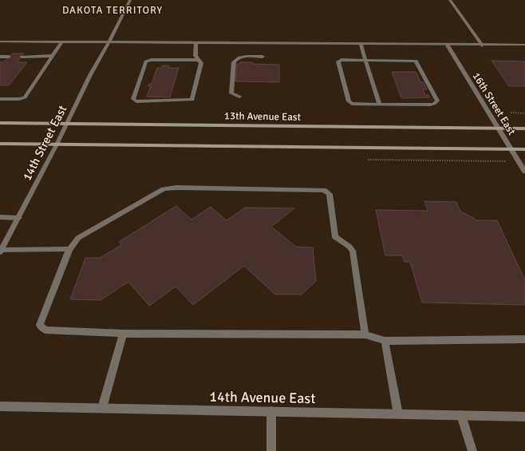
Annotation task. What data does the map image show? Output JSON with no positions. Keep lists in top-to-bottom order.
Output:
{
  "streets": {
    "main road": ["13th Avenue East"],
    "street": ["16th Street East", "14th Street East", "14th Avenue East"]
  },
  "crossings": [
    ["16th Street East", "13th Avenue East"],
    ["13th Avenue East", "14th Street East"]
  ],
  "districts": ["DAKOTA TERRITORY"]
}
